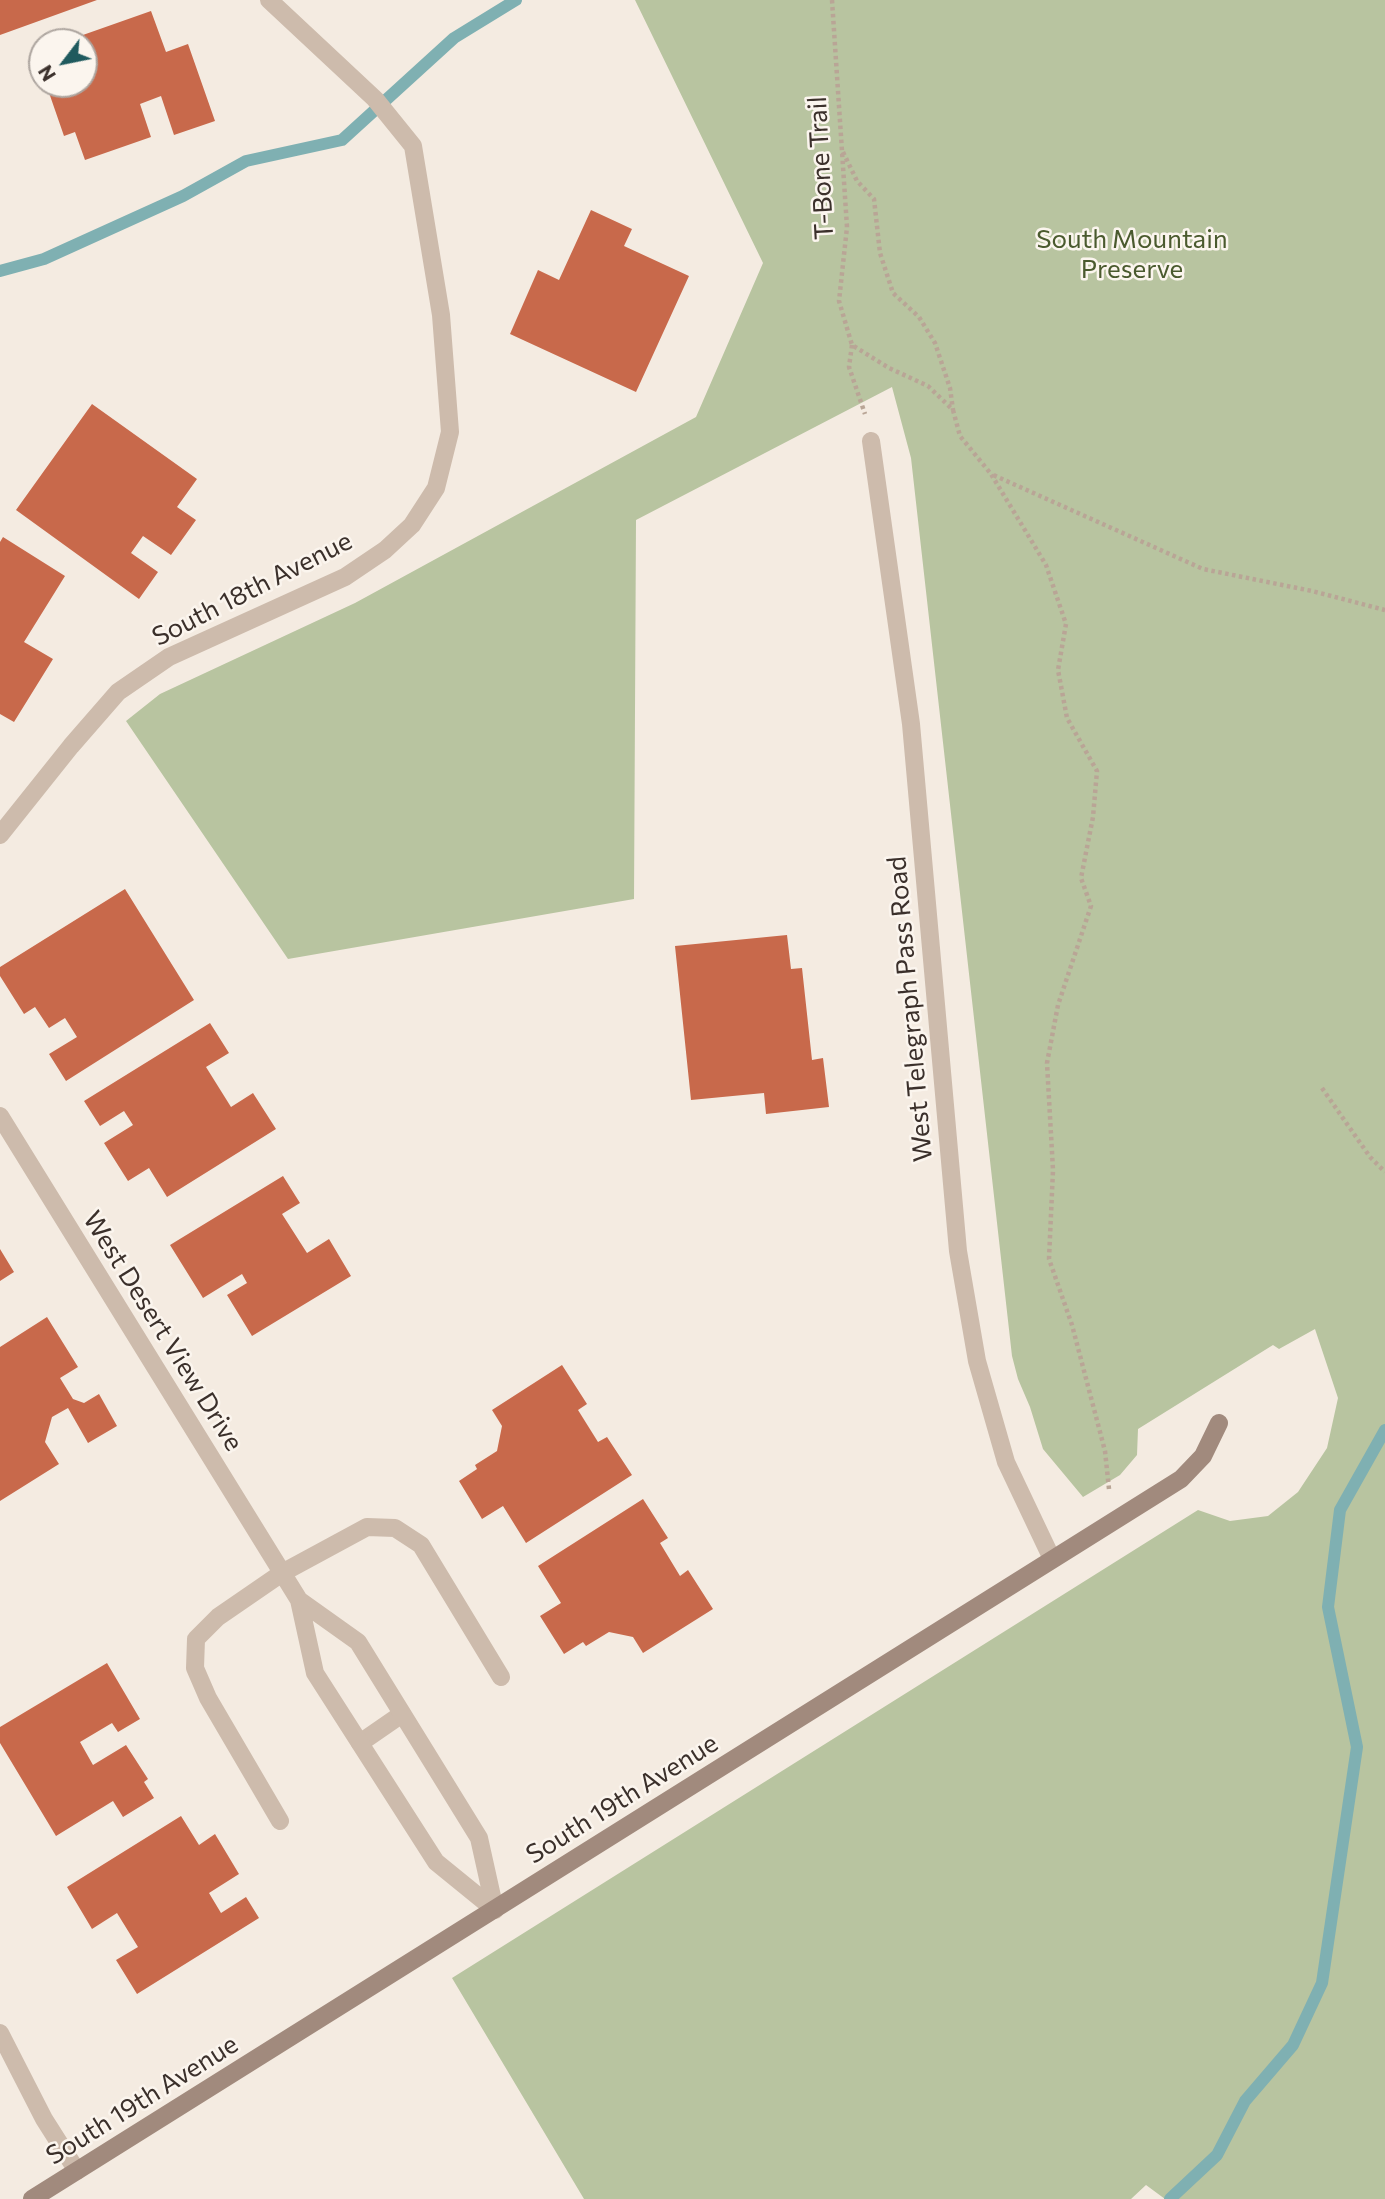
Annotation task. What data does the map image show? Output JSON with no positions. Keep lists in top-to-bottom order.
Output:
{
  "streets": {
    "street": [
      "South 18th Avenue",
      "West Telegraph Pass Road",
      "West Desert View Drive",
      "South 19th Avenue"
    ],
    "path": ["T-Bone Trail"]
  },
  "crossings": [
    ["T-Bone Trail", "West Telegraph Pass Road"],
    ["West Telegraph Pass Road", "South 19th Avenue"],
    ["West Desert View Drive", "South 19th Avenue"]
  ],
  "parks": ["South Mountain Preserve"],
  "north": "bottom left"
}
